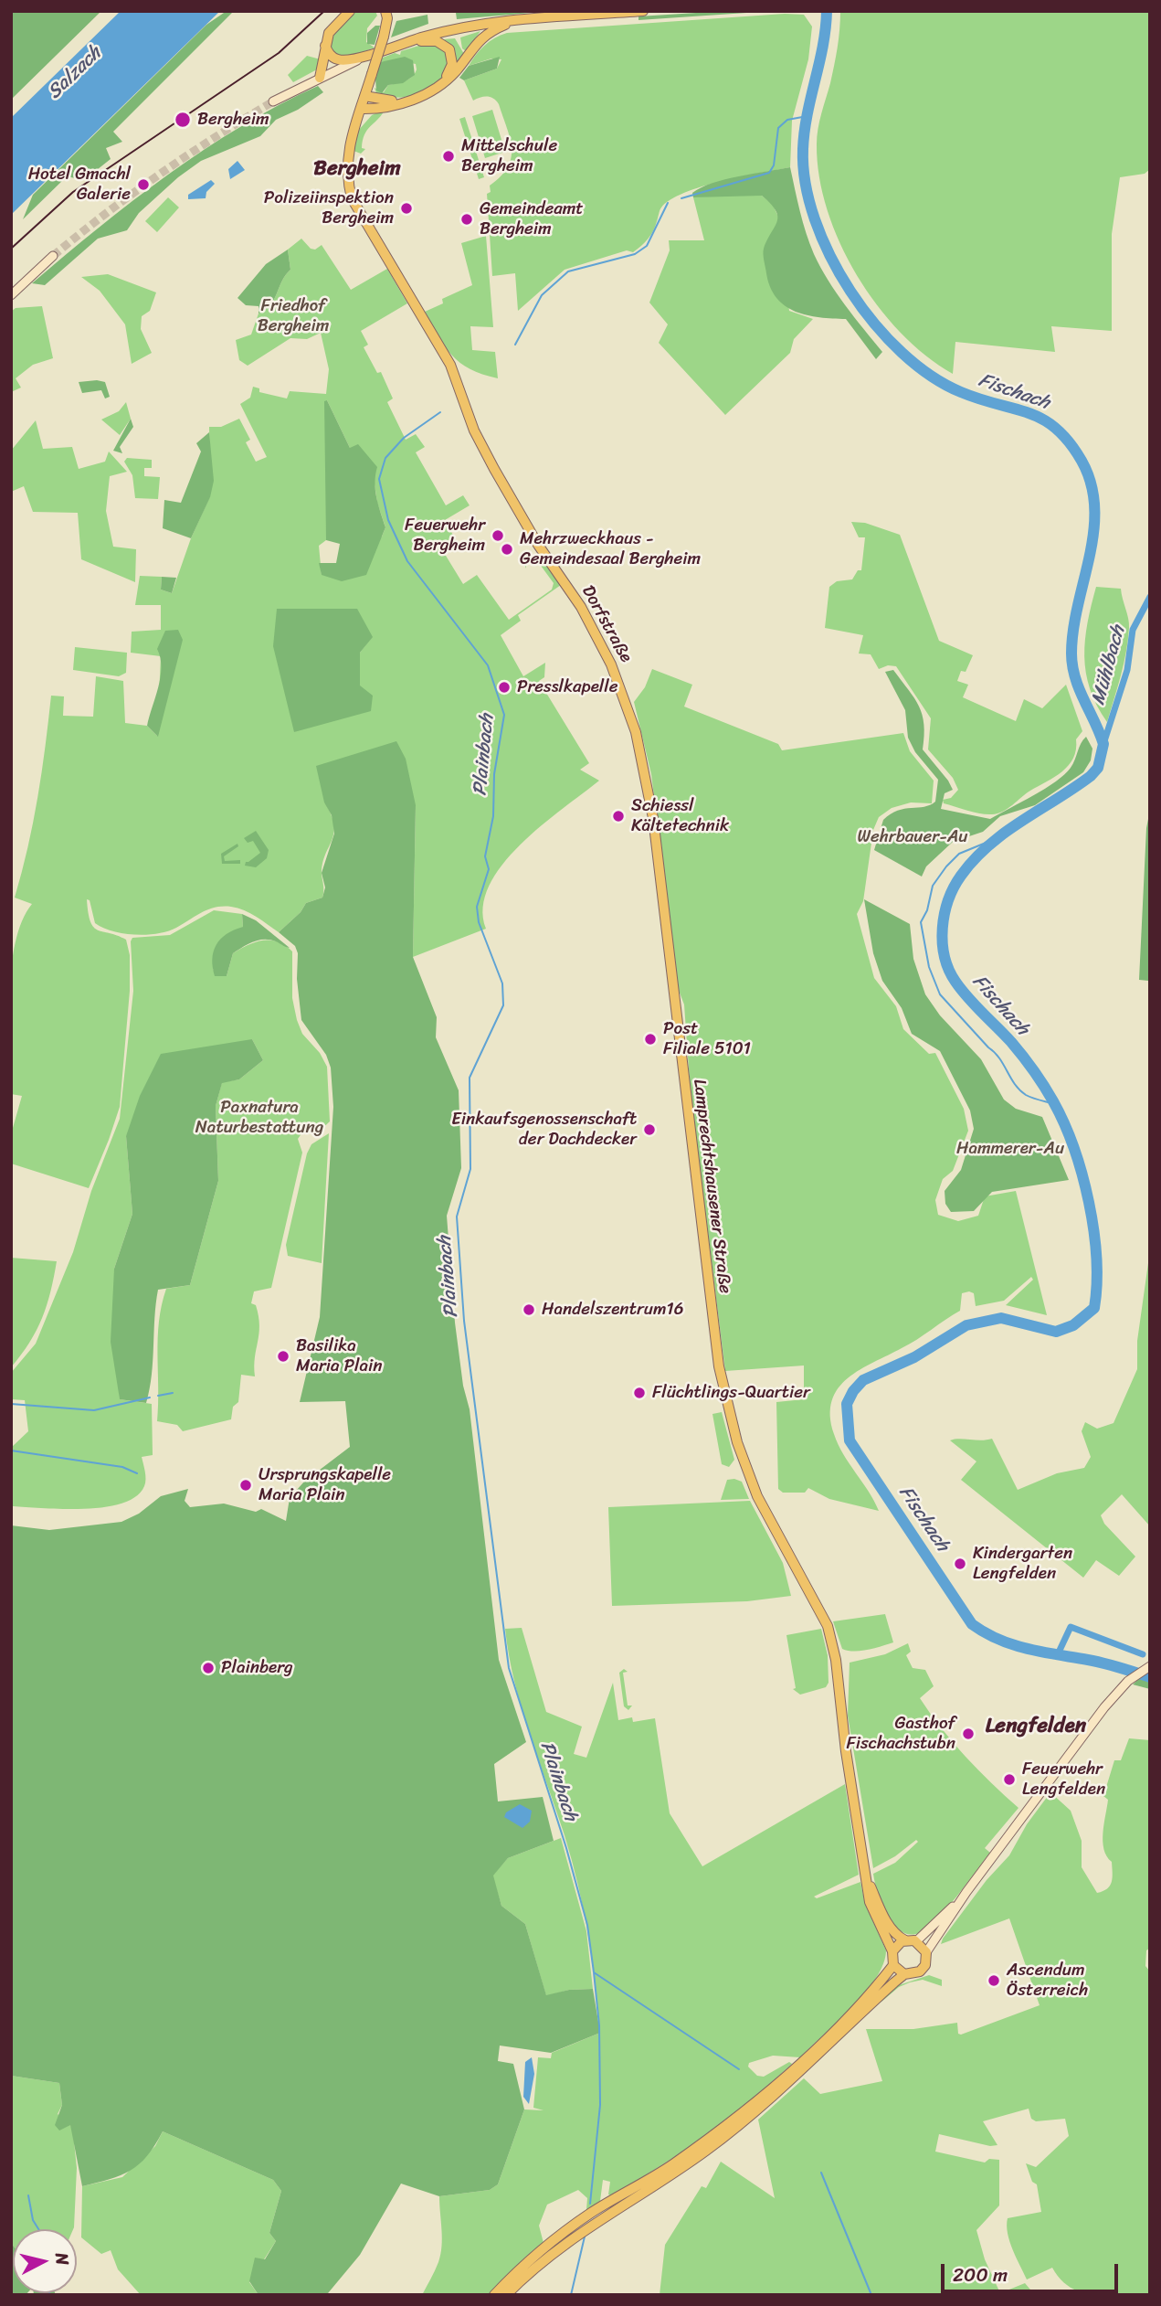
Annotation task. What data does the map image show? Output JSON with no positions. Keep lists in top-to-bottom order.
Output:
{
  "streets": {
    "main road": ["Dorfstraße", "Lamprechtshausener Straße"]
  },
  "crossings": [
    ["Dorfstraße", "Lamprechtshausener Straße"]
  ],
  "districts": ["Bergheim", "Lengfelden"],
  "water": [
    "Salzach",
    "Fischach",
    "Mühlbach",
    "Plainbach"
  ],
  "parks": [
    "Friedhof Bergheim",
    "Wehrbauer-Au",
    "Paxnatura Naturbestattung",
    "Hammerer-Au"
  ],
  "places": [
    "Bergheim",
    "Mittelschule Bergheim",
    "Hotel Gmachl Galerie",
    "Polizeiinspektion Bergheim",
    "Gemeindeamt Bergheim",
    "Feuerwehr Bergheim",
    "Mehrzweckhaus - Gemeindesaal Bergheim",
    "Presslkapelle",
    "Schiessl Kältetechnik",
    "Post Filiale 5101",
    "Einkaufsgenossenschaft der Dachdecker",
    "Handelszentrum16",
    "Basilika Maria Plain",
    "Flüchtlings-Quartier",
    "Ursprungskapelle Maria Plain",
    "Kindergarten Lengfelden",
    "Plainberg",
    "Gasthof Fischachstubn",
    "Feuerwehr Lengfelden",
    "Ascendum Österreich"
  ],
  "scale_bar": "200 m",
  "north": "right"
}
